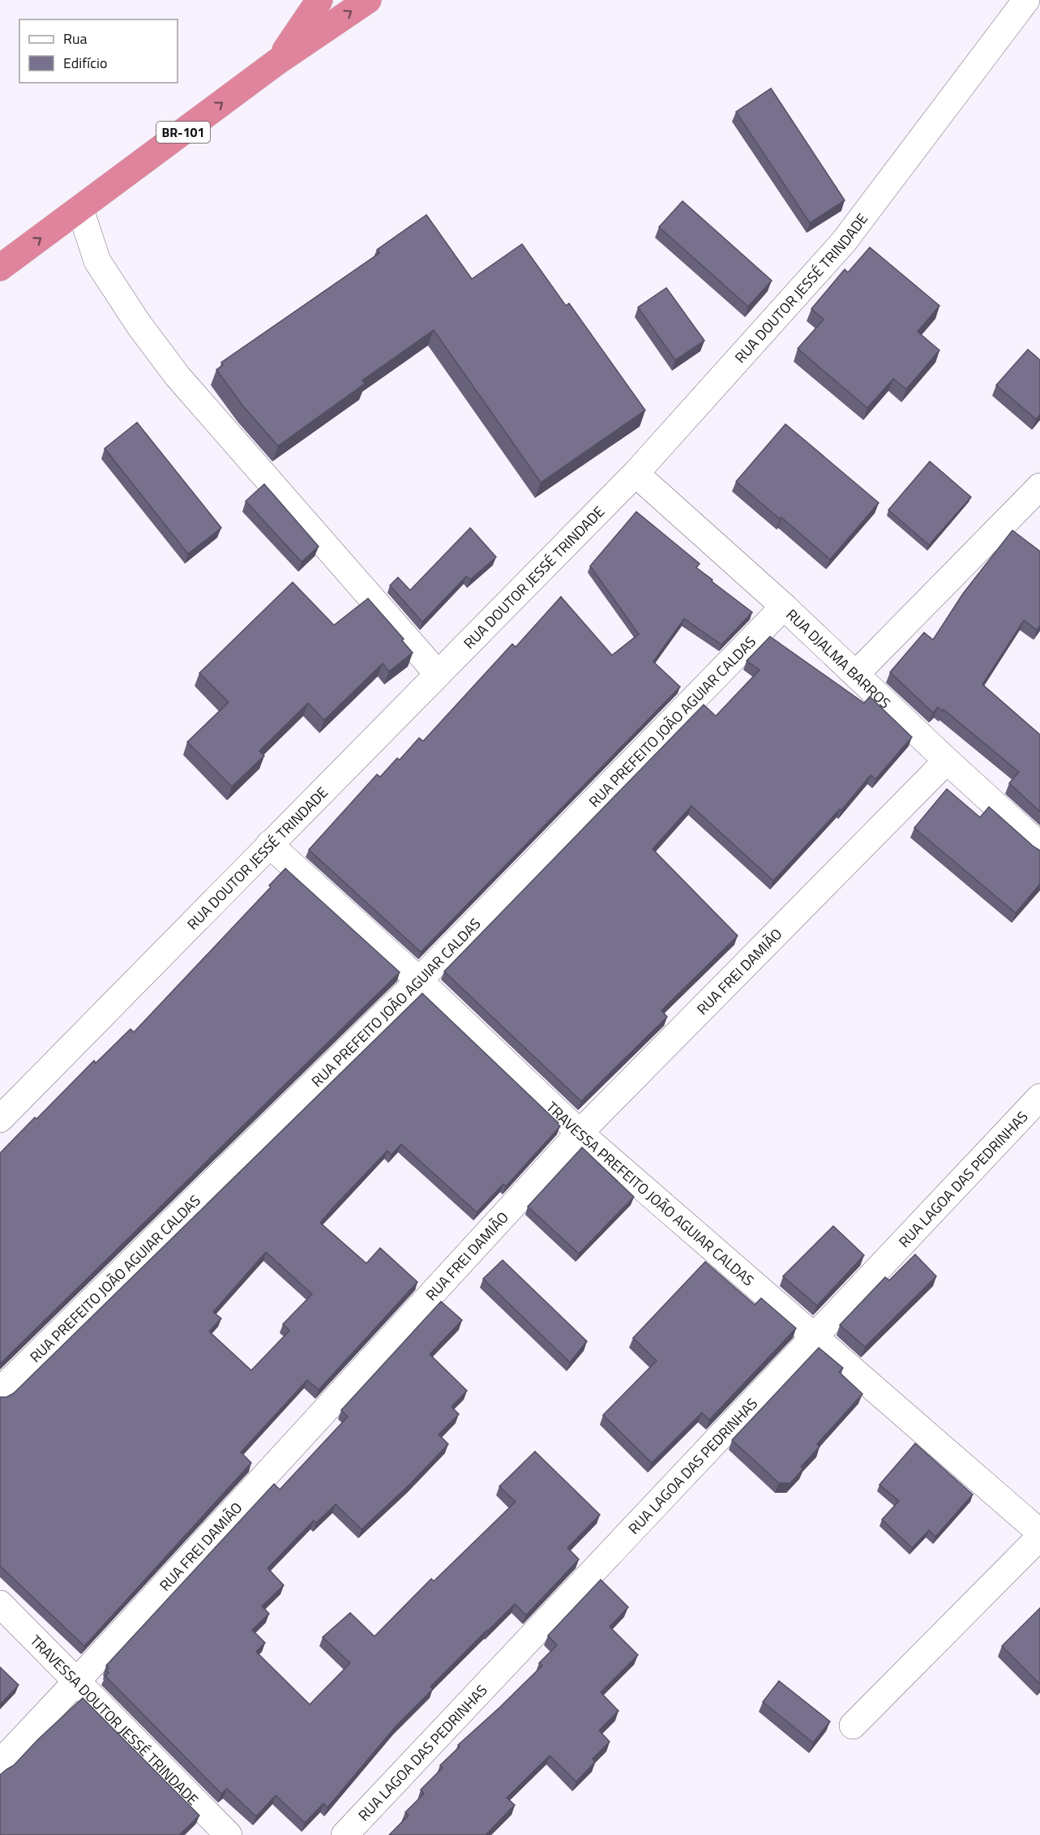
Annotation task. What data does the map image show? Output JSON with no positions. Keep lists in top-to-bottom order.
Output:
{
  "streets": {
    "highway": ["BR-101"],
    "street": [
      "RUA DOUTOR JESSÉ TRINDADE",
      "RUA DJALMA BARROS",
      "RUA PREFEITO JOÃO AGUIAR CALDAS",
      "RUA FREI DAMIÃO",
      "RUA LAGOA DAS PEDRINHAS",
      "TRAVESSA PREFEITO JOÃO AGUIAR CALDAS",
      "TRAVESSA DOUTOR JESSÉ TRINDADE"
    ]
  },
  "crossings": [
    ["RUA DOUTOR JESSÉ TRINDADE", "RUA DJALMA BARROS"],
    ["RUA DOUTOR JESSÉ TRINDADE", "TRAVESSA PREFEITO JOÃO AGUIAR CALDAS"],
    ["RUA DJALMA BARROS", "RUA PREFEITO JOÃO AGUIAR CALDAS"],
    ["RUA DJALMA BARROS", "RUA FREI DAMIÃO"],
    ["RUA PREFEITO JOÃO AGUIAR CALDAS", "TRAVESSA PREFEITO JOÃO AGUIAR CALDAS"],
    ["RUA FREI DAMIÃO", "TRAVESSA PREFEITO JOÃO AGUIAR CALDAS"],
    ["RUA FREI DAMIÃO", "TRAVESSA DOUTOR JESSÉ TRINDADE"],
    ["RUA LAGOA DAS PEDRINHAS", "TRAVESSA PREFEITO JOÃO AGUIAR CALDAS"]
  ],
  "legend": ["Rua", "Edifício"]
}
